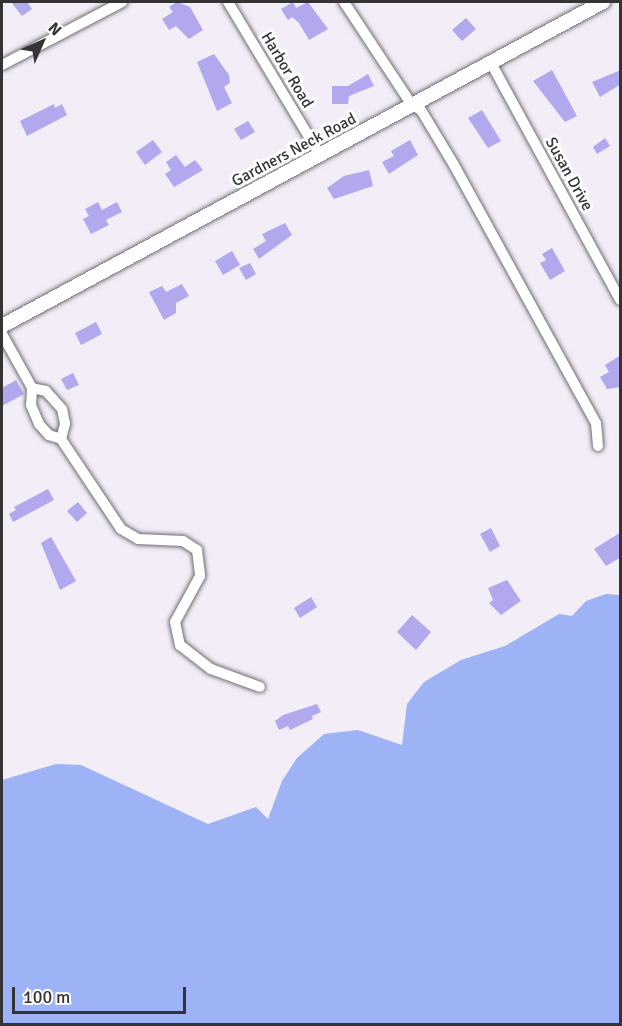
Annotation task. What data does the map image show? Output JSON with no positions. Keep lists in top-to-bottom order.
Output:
{
  "streets": {
    "street": ["Harbor Road", "Gardners Neck Road", "Susan Drive"]
  },
  "crossings": [
    ["Harbor Road", "Gardners Neck Road"],
    ["Gardners Neck Road", "Susan Drive"]
  ],
  "scale_bar": "100 m",
  "north": "top right"
}
